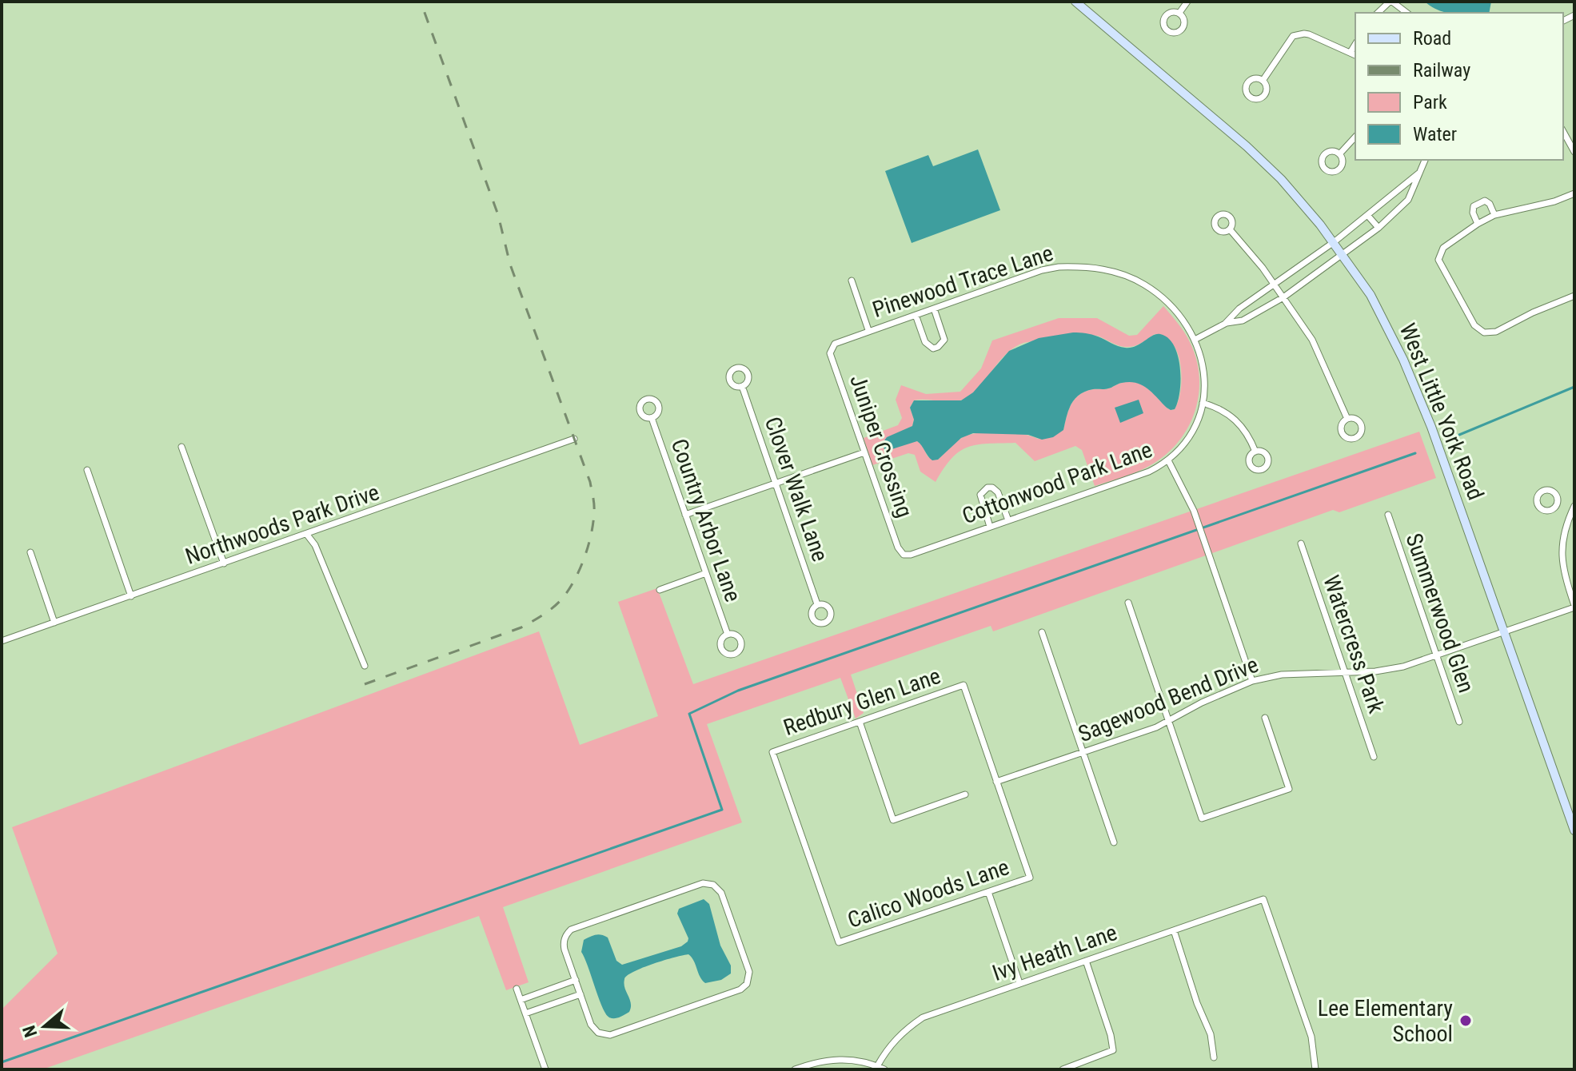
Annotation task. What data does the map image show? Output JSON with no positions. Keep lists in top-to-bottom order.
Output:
{
  "streets": {
    "main road": ["West Little York Road"],
    "street": [
      "Pinewood Trace Lane",
      "Juniper Crossing",
      "Cottonwood Park Lane",
      "Clover Walk Lane",
      "Country Arbor Lane",
      "Northwoods Park Drive",
      "Summerwood Glen",
      "Watercress Park",
      "Sagewood Bend Drive",
      "Redbury Glen Lane",
      "Calico Woods Lane",
      "Ivy Heath Lane"
    ]
  },
  "crossings": [
    ["Pinewood Trace Lane", "Juniper Crossing"],
    ["Pinewood Trace Lane", "Cottonwood Park Lane"],
    ["West Little York Road", "Sagewood Bend Drive"],
    ["Juniper Crossing", "Cottonwood Park Lane"],
    ["Summerwood Glen", "Sagewood Bend Drive"],
    ["Watercress Park", "Sagewood Bend Drive"],
    ["Sagewood Bend Drive", "Redbury Glen Lane"],
    ["Sagewood Bend Drive", "Calico Woods Lane"],
    ["Redbury Glen Lane", "Calico Woods Lane"]
  ],
  "places": ["Lee Elementary School"],
  "legend": [
    "Road",
    "Railway",
    "Park",
    "Water"
  ],
  "north": "left"
}
